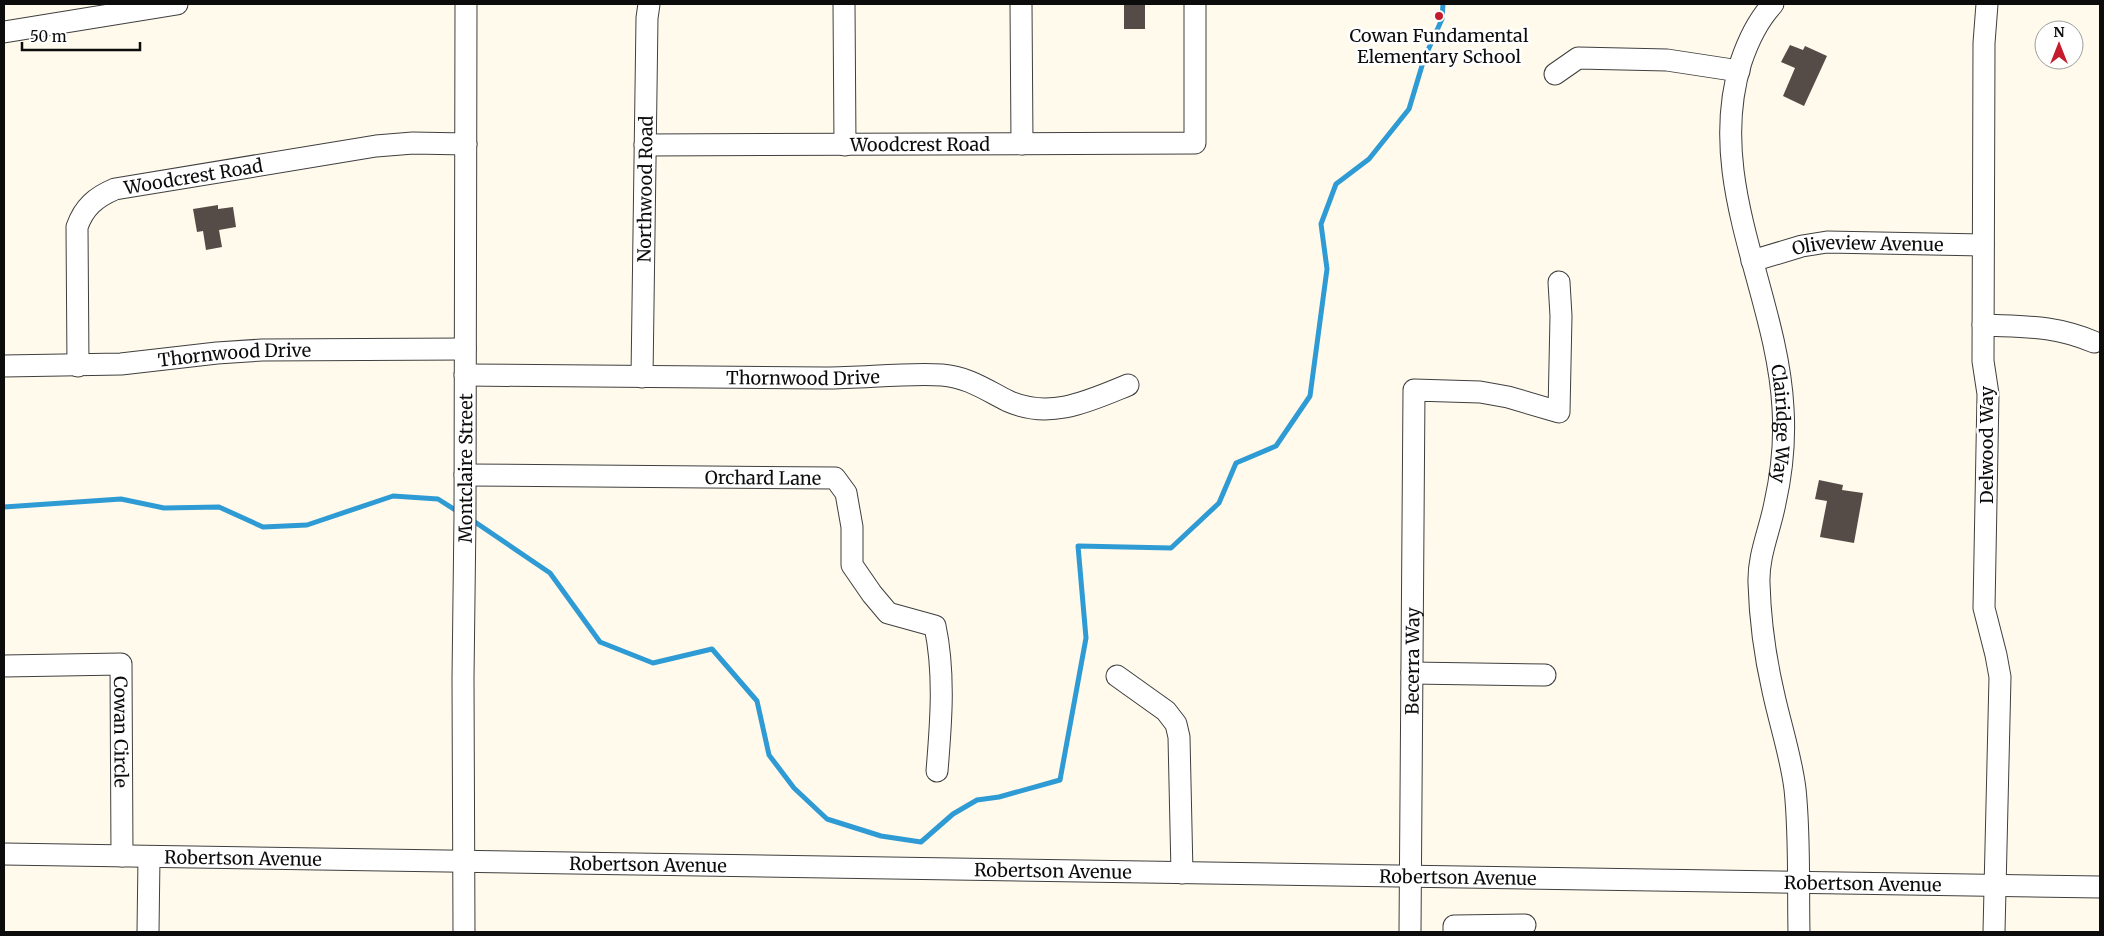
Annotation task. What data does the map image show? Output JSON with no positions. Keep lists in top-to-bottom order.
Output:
{
  "streets": {
    "street": [
      "Woodcrest Road",
      "Northwood Road",
      "Oliveview Avenue",
      "Thornwood Drive",
      "Clairidge Way",
      "Delwood Way",
      "Montclaire Street",
      "Orchard Lane",
      "Becerra Way",
      "Cowan Circle",
      "Robertson Avenue"
    ]
  },
  "crossings": [
    ["Woodcrest Road", "Northwood Road"],
    ["Woodcrest Road", "Thornwood Drive"],
    ["Woodcrest Road", "Montclaire Street"],
    ["Northwood Road", "Thornwood Drive"],
    ["Oliveview Avenue", "Clairidge Way"],
    ["Oliveview Avenue", "Delwood Way"],
    ["Thornwood Drive", "Montclaire Street"],
    ["Clairidge Way", "Robertson Avenue"],
    ["Delwood Way", "Robertson Avenue"],
    ["Montclaire Street", "Orchard Lane"],
    ["Montclaire Street", "Robertson Avenue"],
    ["Becerra Way", "Robertson Avenue"],
    ["Cowan Circle", "Robertson Avenue"]
  ],
  "places": ["Cowan Fundamental Elementary School"],
  "scale_bar": "50 m",
  "north": "top"
}
